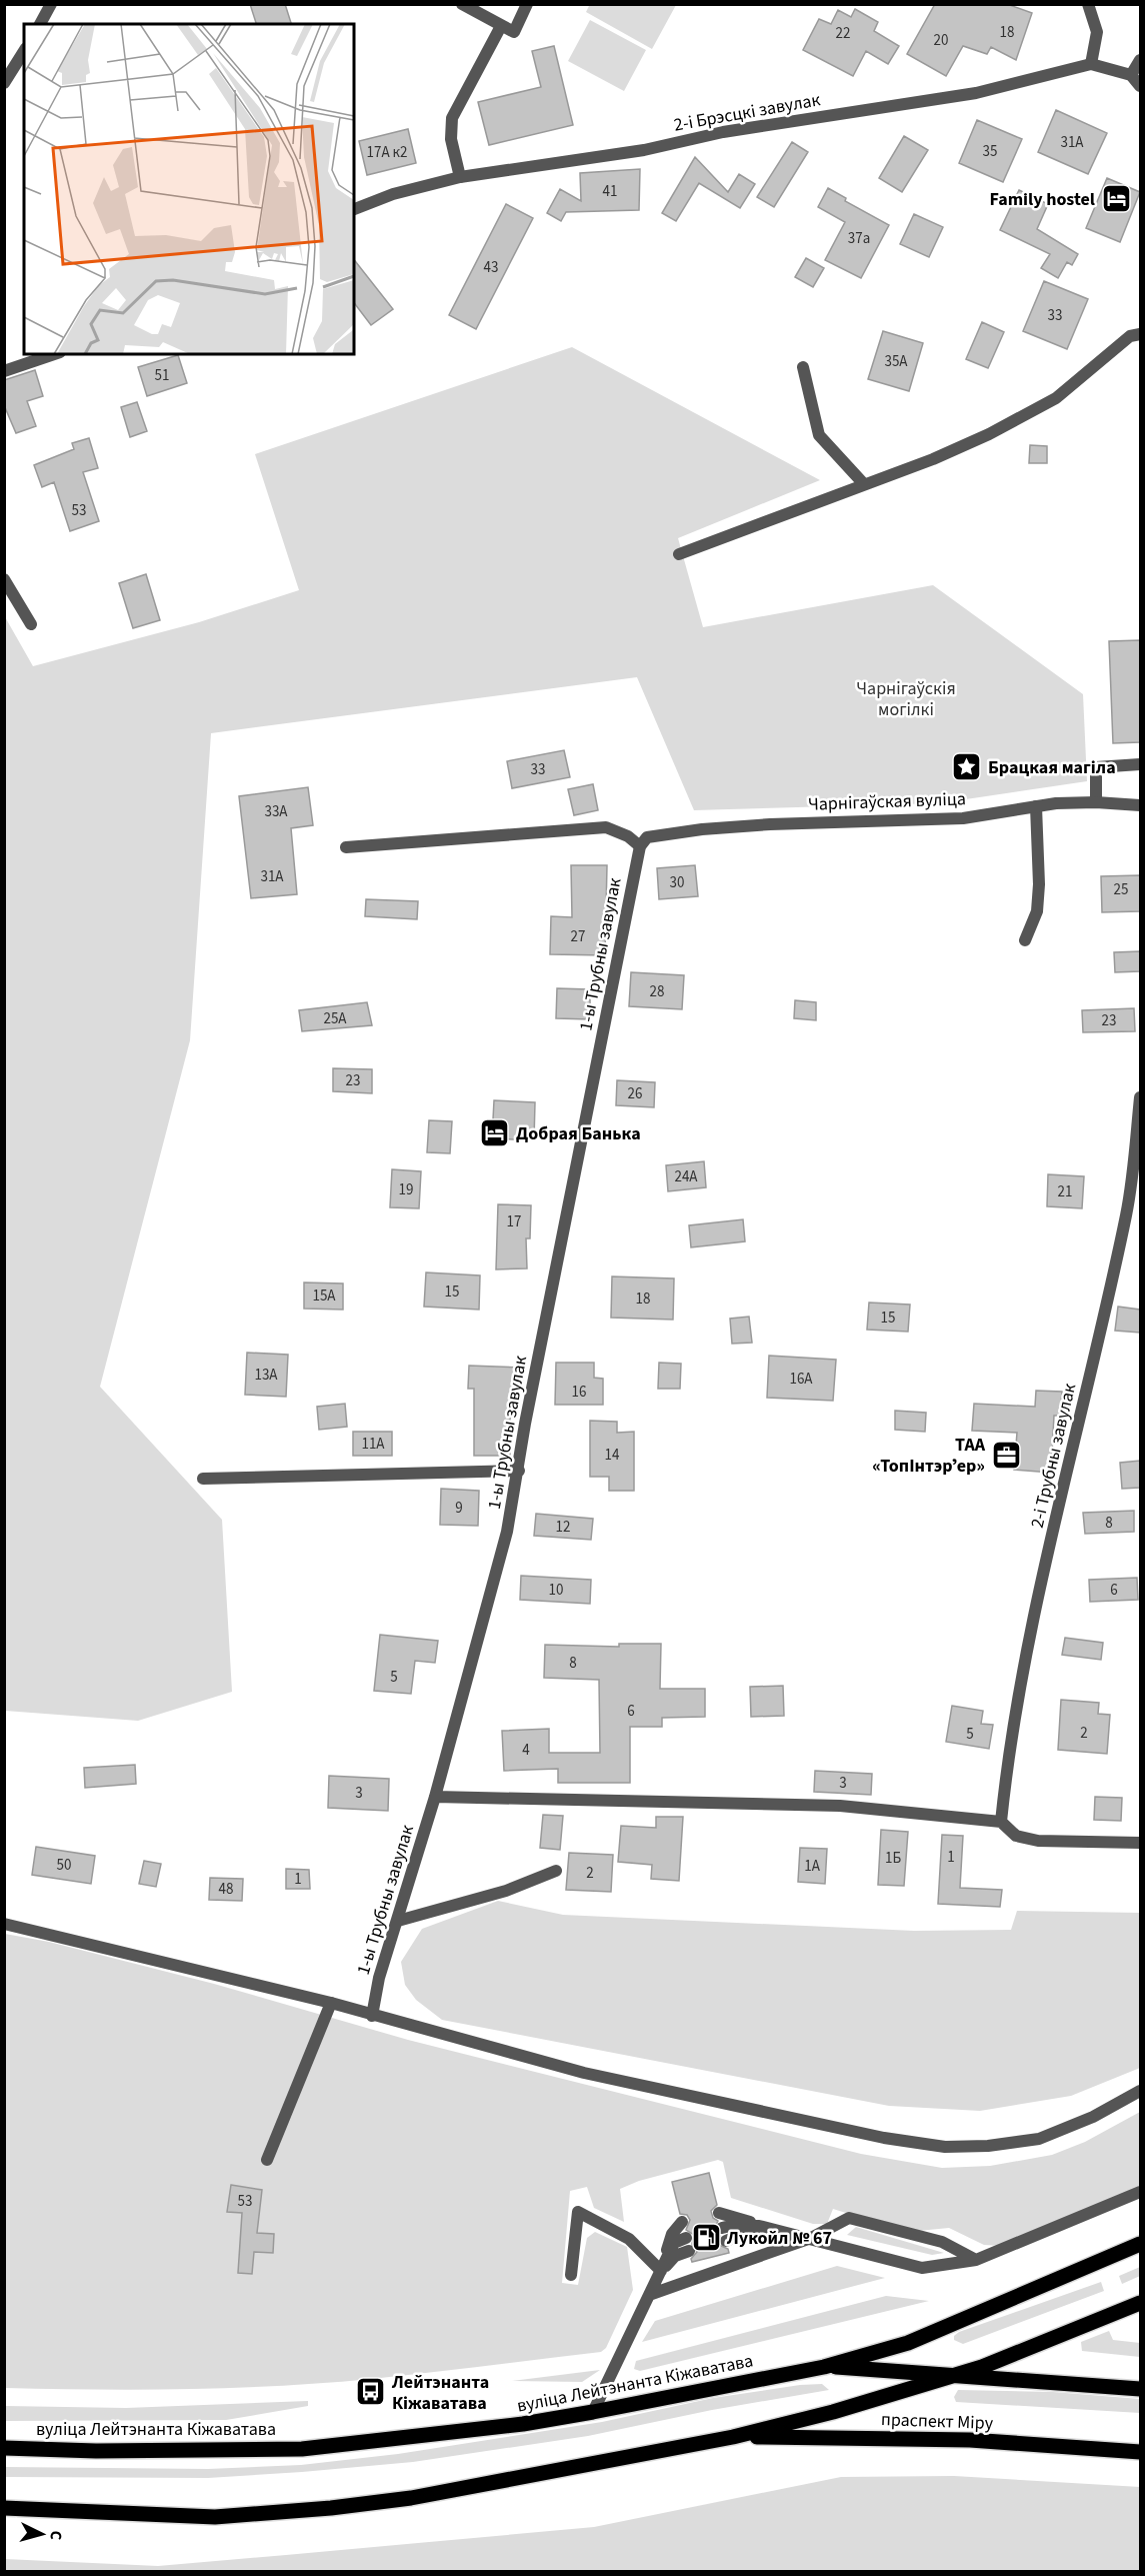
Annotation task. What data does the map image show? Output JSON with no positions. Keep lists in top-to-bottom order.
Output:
{
  "streets": {
    "main road": ["вуліца Лейтэнанта Кіжаватава", "праспект Міру"],
    "street": [
      "2-і Брэсцкі завулак",
      "Чарнігаўская вуліца",
      "1-ы Трубны завулак",
      "2-і Трубны завулак"
    ]
  },
  "crossings": [
    ["Чарнігаўская вуліца", "1-ы Трубны завулак"]
  ],
  "parks": ["Чарнігаўскія могілкі"],
  "places": {
    "hotel": ["Family hostel", "Добрая Банька"],
    "place": ["Брацкая магіла"],
    "office": ["ТАА «ТопІнтэрʼер»"],
    "fuel station": ["Лукойл № 67"],
    "bus stop": ["Лейтэнанта Кіжаватава"]
  },
  "house_numbers": [
    "18",
    "22",
    "20",
    "31А",
    "35",
    "17А к2",
    "41",
    "37а",
    "43",
    "33",
    "35А",
    "51",
    "53",
    "33",
    "33А",
    "31А",
    "30",
    "25",
    "27",
    "28",
    "25А",
    "23",
    "23",
    "26",
    "24А",
    "19",
    "21",
    "17",
    "15",
    "15А",
    "18",
    "15",
    "13А",
    "16А",
    "16",
    "11А",
    "14",
    "9",
    "8",
    "12",
    "10",
    "6",
    "8",
    "5",
    "6",
    "2",
    "5",
    "4",
    "3",
    "3",
    "1",
    "1Б",
    "50",
    "1А",
    "2",
    "1",
    "48",
    "53"
  ],
  "north": "right"
}
